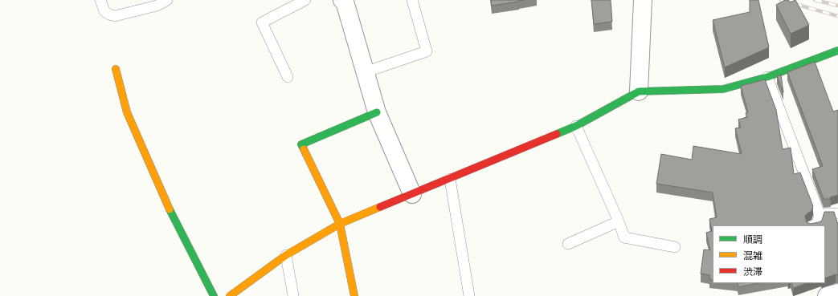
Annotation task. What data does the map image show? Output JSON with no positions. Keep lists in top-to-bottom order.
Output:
{
  "legend": ["順調", "混雑", "渋滞"]
}
